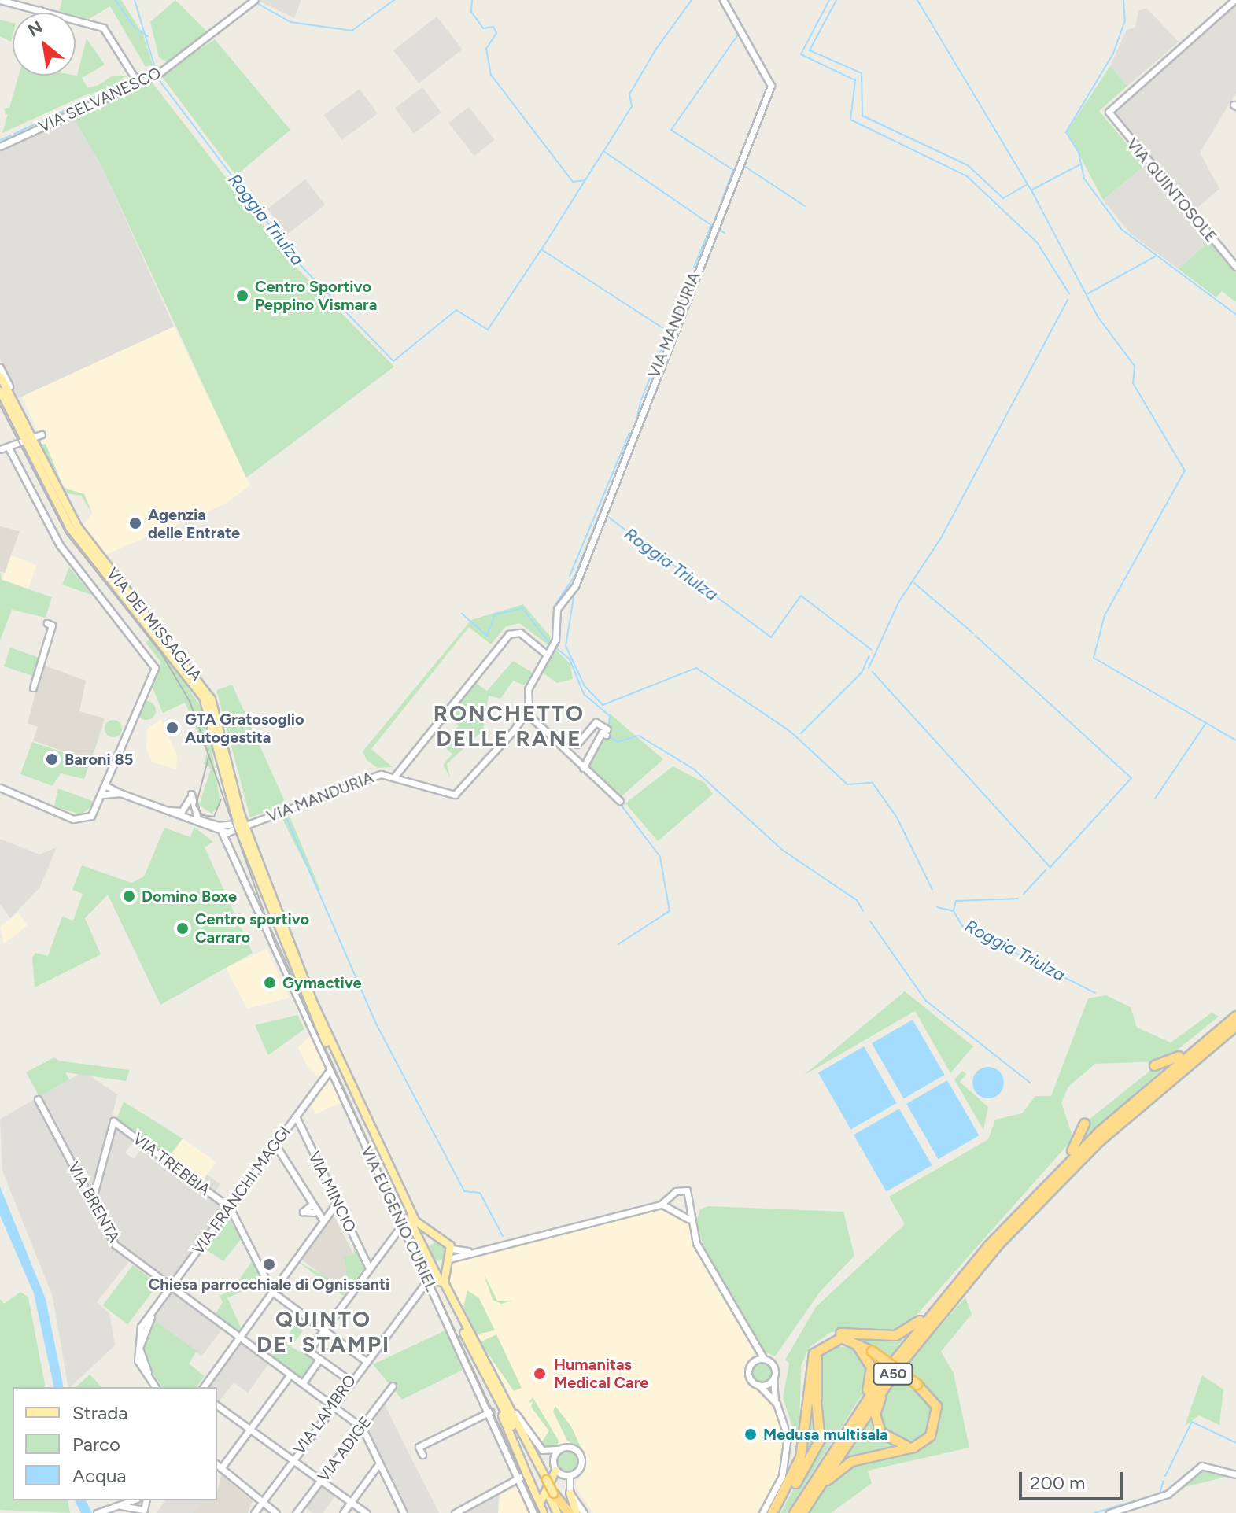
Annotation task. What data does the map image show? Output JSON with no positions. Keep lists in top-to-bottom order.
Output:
{
  "streets": {
    "highway": ["A50"],
    "main road": ["VIA DEI MISSAGLIA", "VIA EUGENIO CURIEL"],
    "street": [
      "VIA SELVANESCO",
      "VIA QUINTOSOLE",
      "VIA MANDURIA",
      "VIA TREBBIA",
      "VIA FRANCHI MAGGI",
      "VIA MINCIO",
      "VIA BRENTA",
      "VIA LAMBRO",
      "VIA ADIGE"
    ]
  },
  "crossings": [
    ["VIA MANDURIA", "VIA DEI MISSAGLIA"],
    ["VIA MANDURIA", "VIA EUGENIO CURIEL"],
    ["VIA DEI MISSAGLIA", "VIA EUGENIO CURIEL"],
    ["VIA TREBBIA", "VIA FRANCHI MAGGI"],
    ["VIA TREBBIA", "VIA BRENTA"],
    ["VIA FRANCHI MAGGI", "VIA MINCIO"],
    ["VIA FRANCHI MAGGI", "VIA BRENTA"],
    ["VIA FRANCHI MAGGI", "VIA EUGENIO CURIEL"],
    ["VIA BRENTA", "VIA LAMBRO"],
    ["VIA BRENTA", "VIA ADIGE"]
  ],
  "districts": ["RONCHETTO DELLE RANE", "QUINTO DE' STAMPI"],
  "water": ["Roggia Triulza"],
  "places": [
    "Centro Sportivo Peppino Vismara",
    "Agenzia delle Entrate",
    "GTA Gratosoglio Autogestita",
    "Baroni 85",
    "Domino Boxe",
    "Centro sportivo Carraro",
    "Gymactive",
    "Chiesa parrocchiale di Ognissanti",
    "Humanitas Medical Care",
    "Medusa multisala"
  ],
  "legend": ["Strada", "Parco", "Acqua"],
  "scale_bar": "200 m",
  "north": "top left"
}
